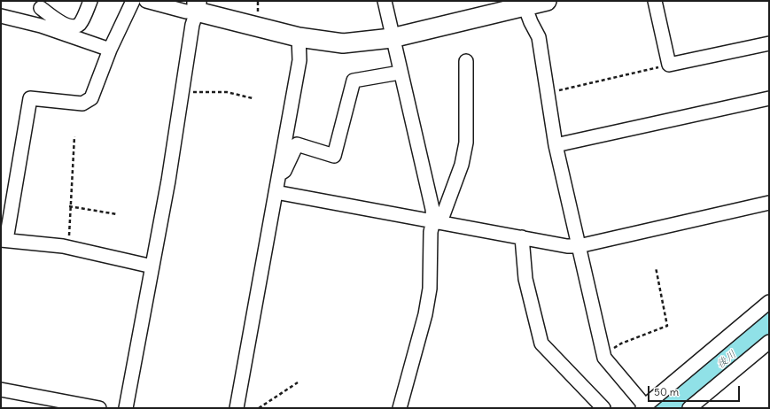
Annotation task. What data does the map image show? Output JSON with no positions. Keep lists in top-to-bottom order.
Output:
{
  "water": ["後川"],
  "scale_bar": "50 m"
}
